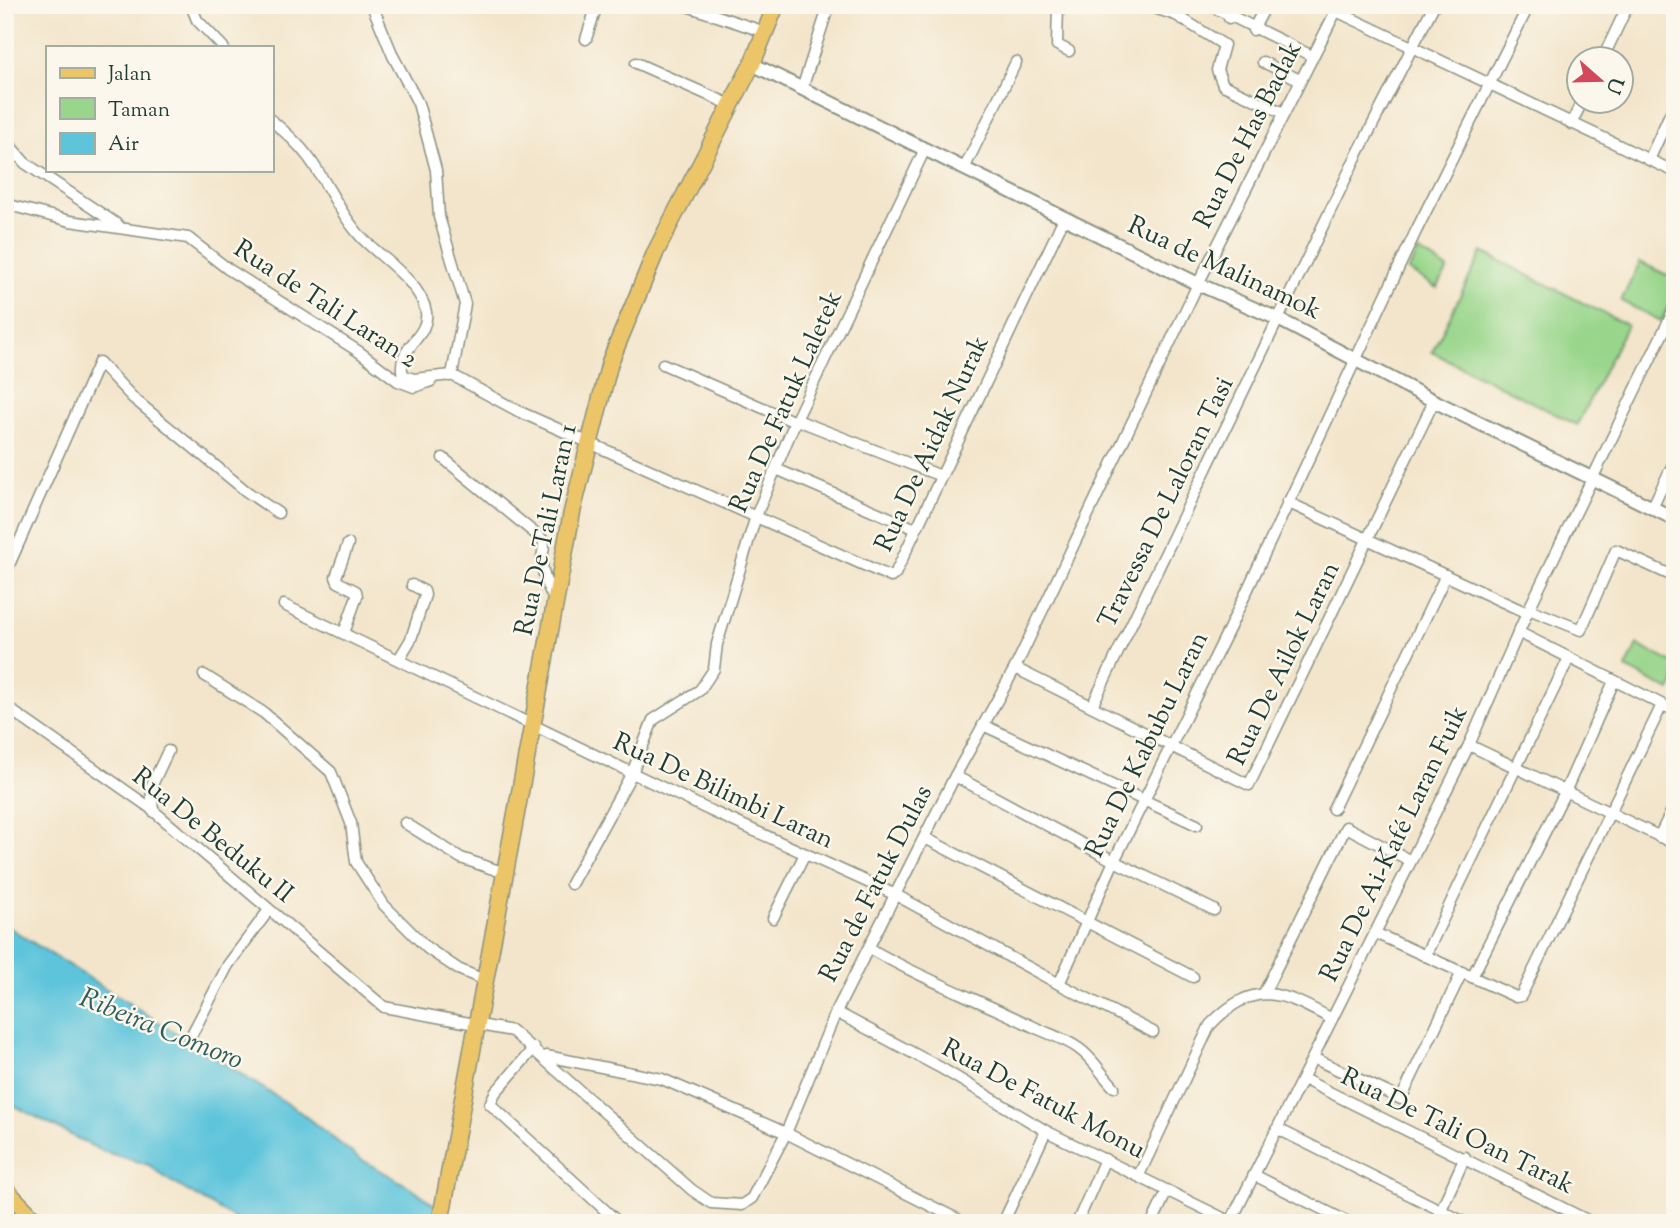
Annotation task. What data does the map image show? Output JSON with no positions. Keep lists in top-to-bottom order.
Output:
{
  "streets": {
    "main road": ["Rua De Tali Laran 1"],
    "street": [
      "Rua De Has Badak",
      "Rua de Malinamok",
      "Rua de Tali Laran 2",
      "Rua De Fatuk Laletek",
      "Rua De Aidak Nurak",
      "Travessa De Laloran Tasi",
      "Rua De Ailok Laran",
      "Rua De Kabubu Laran",
      "Rua De Bilimbi Laran",
      "Rua De Beduku II",
      "Rua De Ai-Kafé Laran Fuik",
      "Rua de Fatuk Dulas",
      "Rua De Fatuk Monu",
      "Rua De Tali Oan Tarak"
    ]
  },
  "crossings": [
    ["Rua De Has Badak", "Rua de Malinamok"],
    ["Rua De Has Badak", "Rua de Fatuk Dulas"],
    ["Rua de Malinamok", "Rua De Fatuk Laletek"],
    ["Rua de Malinamok", "Rua De Aidak Nurak"],
    ["Rua de Malinamok", "Travessa De Laloran Tasi"],
    ["Rua de Malinamok", "Rua De Tali Laran 1"],
    ["Rua de Malinamok", "Rua De Ailok Laran"],
    ["Rua de Malinamok", "Rua De Kabubu Laran"],
    ["Rua de Malinamok", "Rua De Ai-Kafé Laran Fuik"],
    ["Rua de Malinamok", "Rua de Fatuk Dulas"],
    ["Rua de Tali Laran 2", "Rua De Aidak Nurak"],
    ["Rua De Fatuk Laletek", "Rua De Aidak Nurak"],
    ["Rua De Fatuk Laletek", "Rua De Bilimbi Laran"],
    ["Rua De Aidak Nurak", "Rua De Tali Laran 1"],
    ["Travessa De Laloran Tasi", "Rua De Ailok Laran"],
    ["Rua De Tali Laran 1", "Rua De Bilimbi Laran"],
    ["Rua De Tali Laran 1", "Rua de Fatuk Dulas"],
    ["Rua De Ailok Laran", "Rua De Kabubu Laran"],
    ["Rua De Ailok Laran", "Rua de Fatuk Dulas"],
    ["Rua De Bilimbi Laran", "Rua de Fatuk Dulas"],
    ["Rua De Beduku II", "Rua de Fatuk Dulas"],
    ["Rua De Ai-Kafé Laran Fuik", "Rua De Fatuk Monu"],
    ["Rua De Ai-Kafé Laran Fuik", "Rua De Tali Oan Tarak"],
    ["Rua de Fatuk Dulas", "Rua De Fatuk Monu"]
  ],
  "water": ["Ribeira Comoro"],
  "legend": ["Jalan", "Taman", "Air"],
  "north": "right"
}
